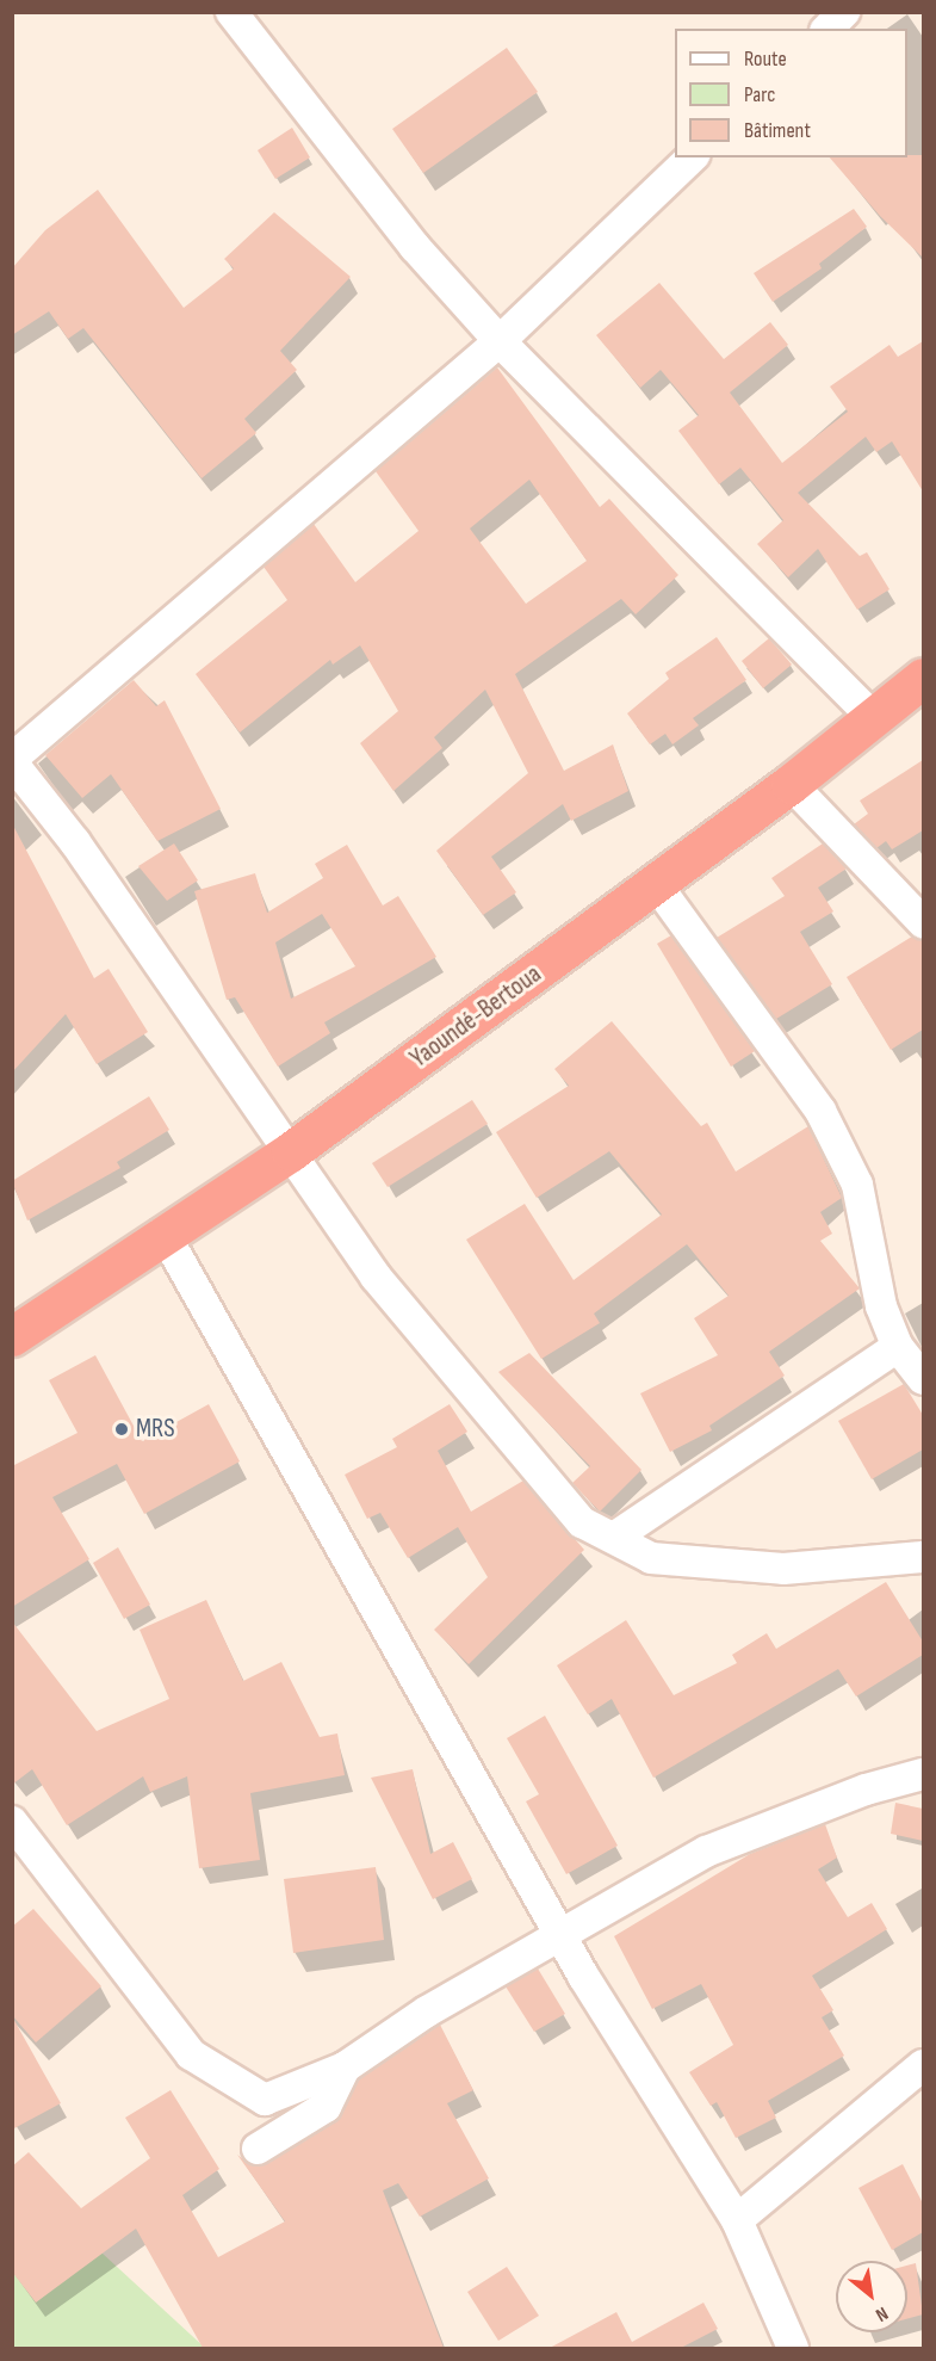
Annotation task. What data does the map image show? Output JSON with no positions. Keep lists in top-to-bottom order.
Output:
{
  "streets": {
    "highway": ["Yaoundé-Bertoua"]
  },
  "places": ["MRS"],
  "legend": ["Route", "Parc", "Bâtiment"],
  "north": "bottom right"
}
